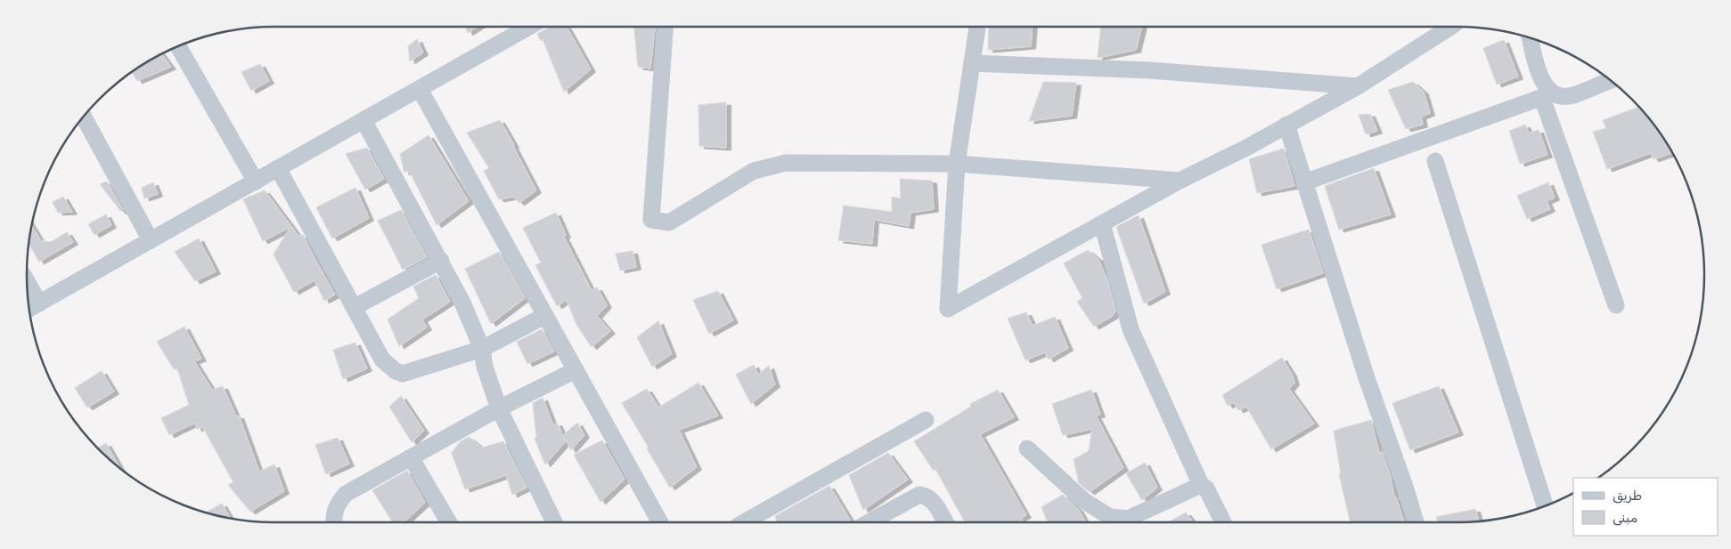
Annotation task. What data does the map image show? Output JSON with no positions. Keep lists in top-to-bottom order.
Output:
{
  "legend": ["طريق", "مبنى"]
}
